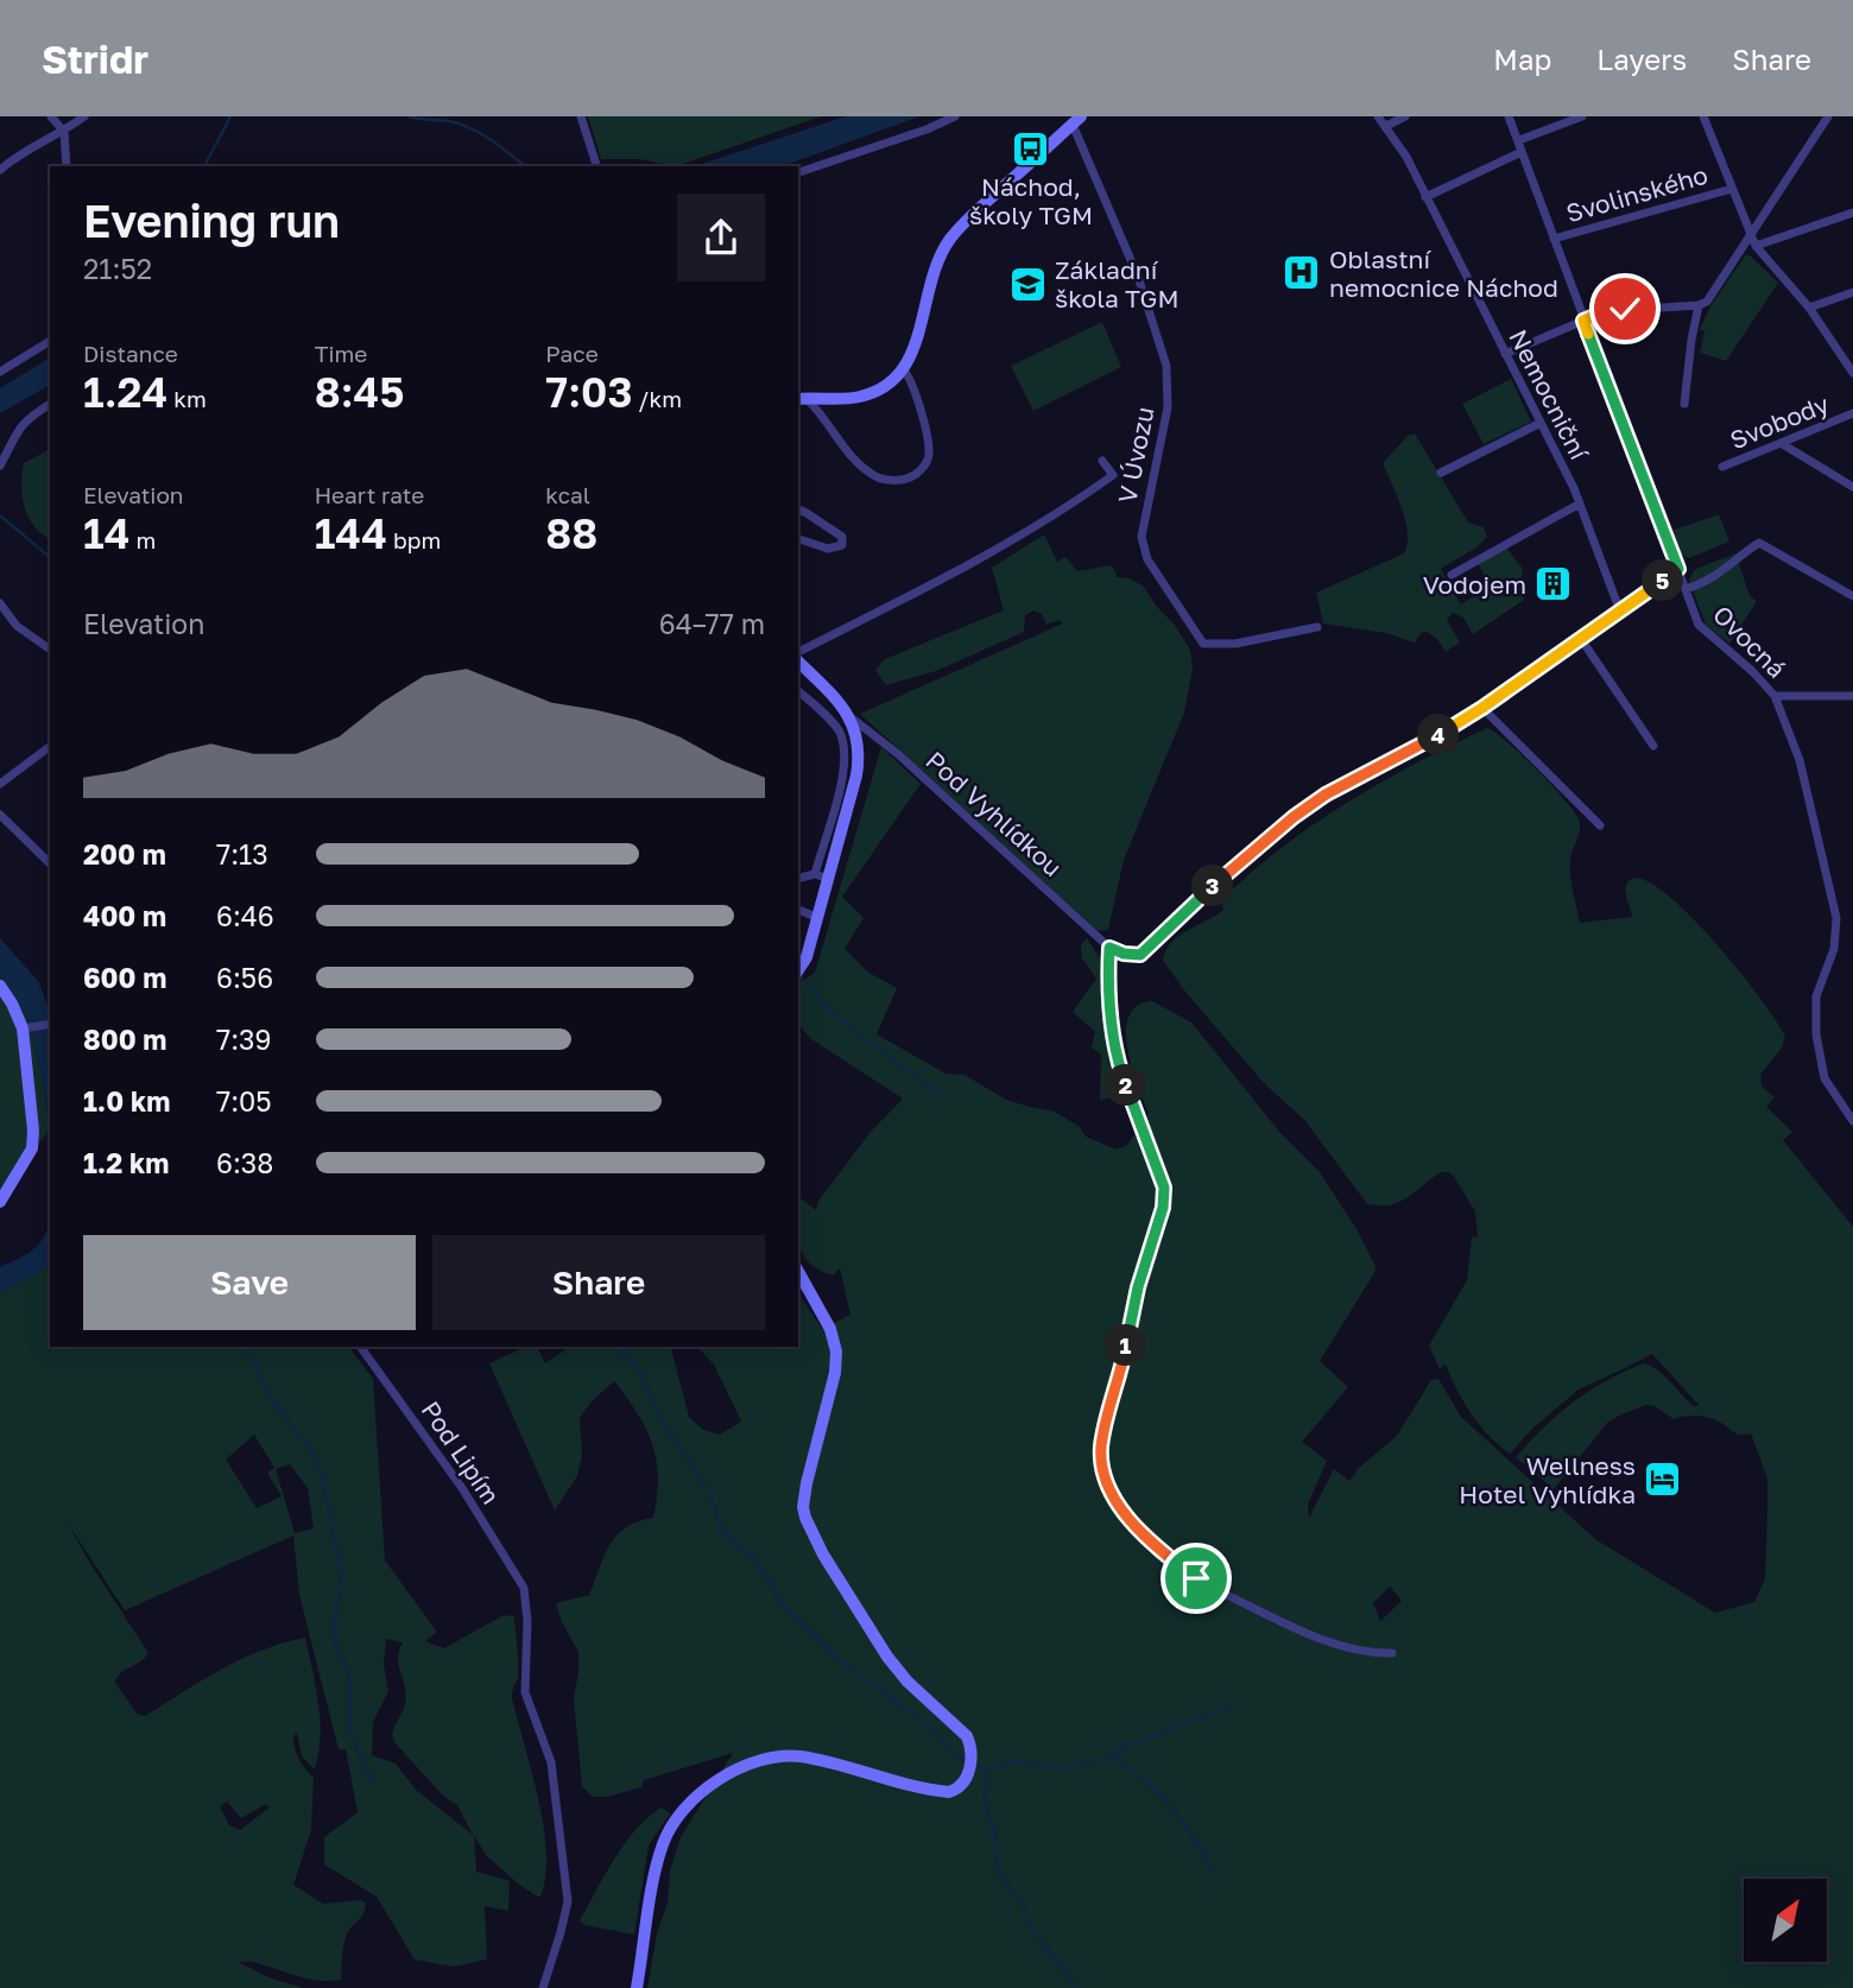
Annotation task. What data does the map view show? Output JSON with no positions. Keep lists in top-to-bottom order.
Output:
{
  "streets": {
    "street": [
      "Svolinského",
      "Nemocniční",
      "Svobody",
      "V Úvozu",
      "Ovocná",
      "Pod Vyhlídkou",
      "Pod Lipím"
    ]
  },
  "crossings": [
    ["Svolinského", "Ovocná"]
  ],
  "places": {
    "bus stop": ["Náchod, školy TGM"],
    "hospital": ["Oblastní nemocnice Náchod"],
    "school or university": ["Základní škola TGM"],
    "building": ["Vodojem"],
    "hotel": ["Wellness Hotel Vyhlídka"]
  },
  "north": "top right",
  "page": {
    "header": "Stridr",
    "nav": ["Map", "Layers", "Share"],
    "heading": ["Evening run", "21:52"],
    "stats": [
      ["Distance", "1.24 km"],
      ["Time", "8:45"],
      ["Pace", "7:03 /km"],
      ["Elevation", "14 m"],
      ["Heart rate", "144 bpm"],
      ["kcal", "88"]
    ],
    "pins": [
      "5",
      "4",
      "3",
      "2",
      "1"
    ],
    "chart": ["Elevation", "64–77 m"],
    "list": [
      {
        "name": "200 m",
        "note": "7:13"
      },
      {
        "name": "400 m",
        "note": "6:46"
      },
      {
        "name": "600 m",
        "note": "6:56"
      },
      {
        "name": "800 m",
        "note": "7:39"
      },
      {
        "name": "1.0 km",
        "note": "7:05"
      },
      {
        "name": "1.2 km",
        "note": "6:38"
      }
    ],
    "buttons": ["Save", "Share"]
  }
}
